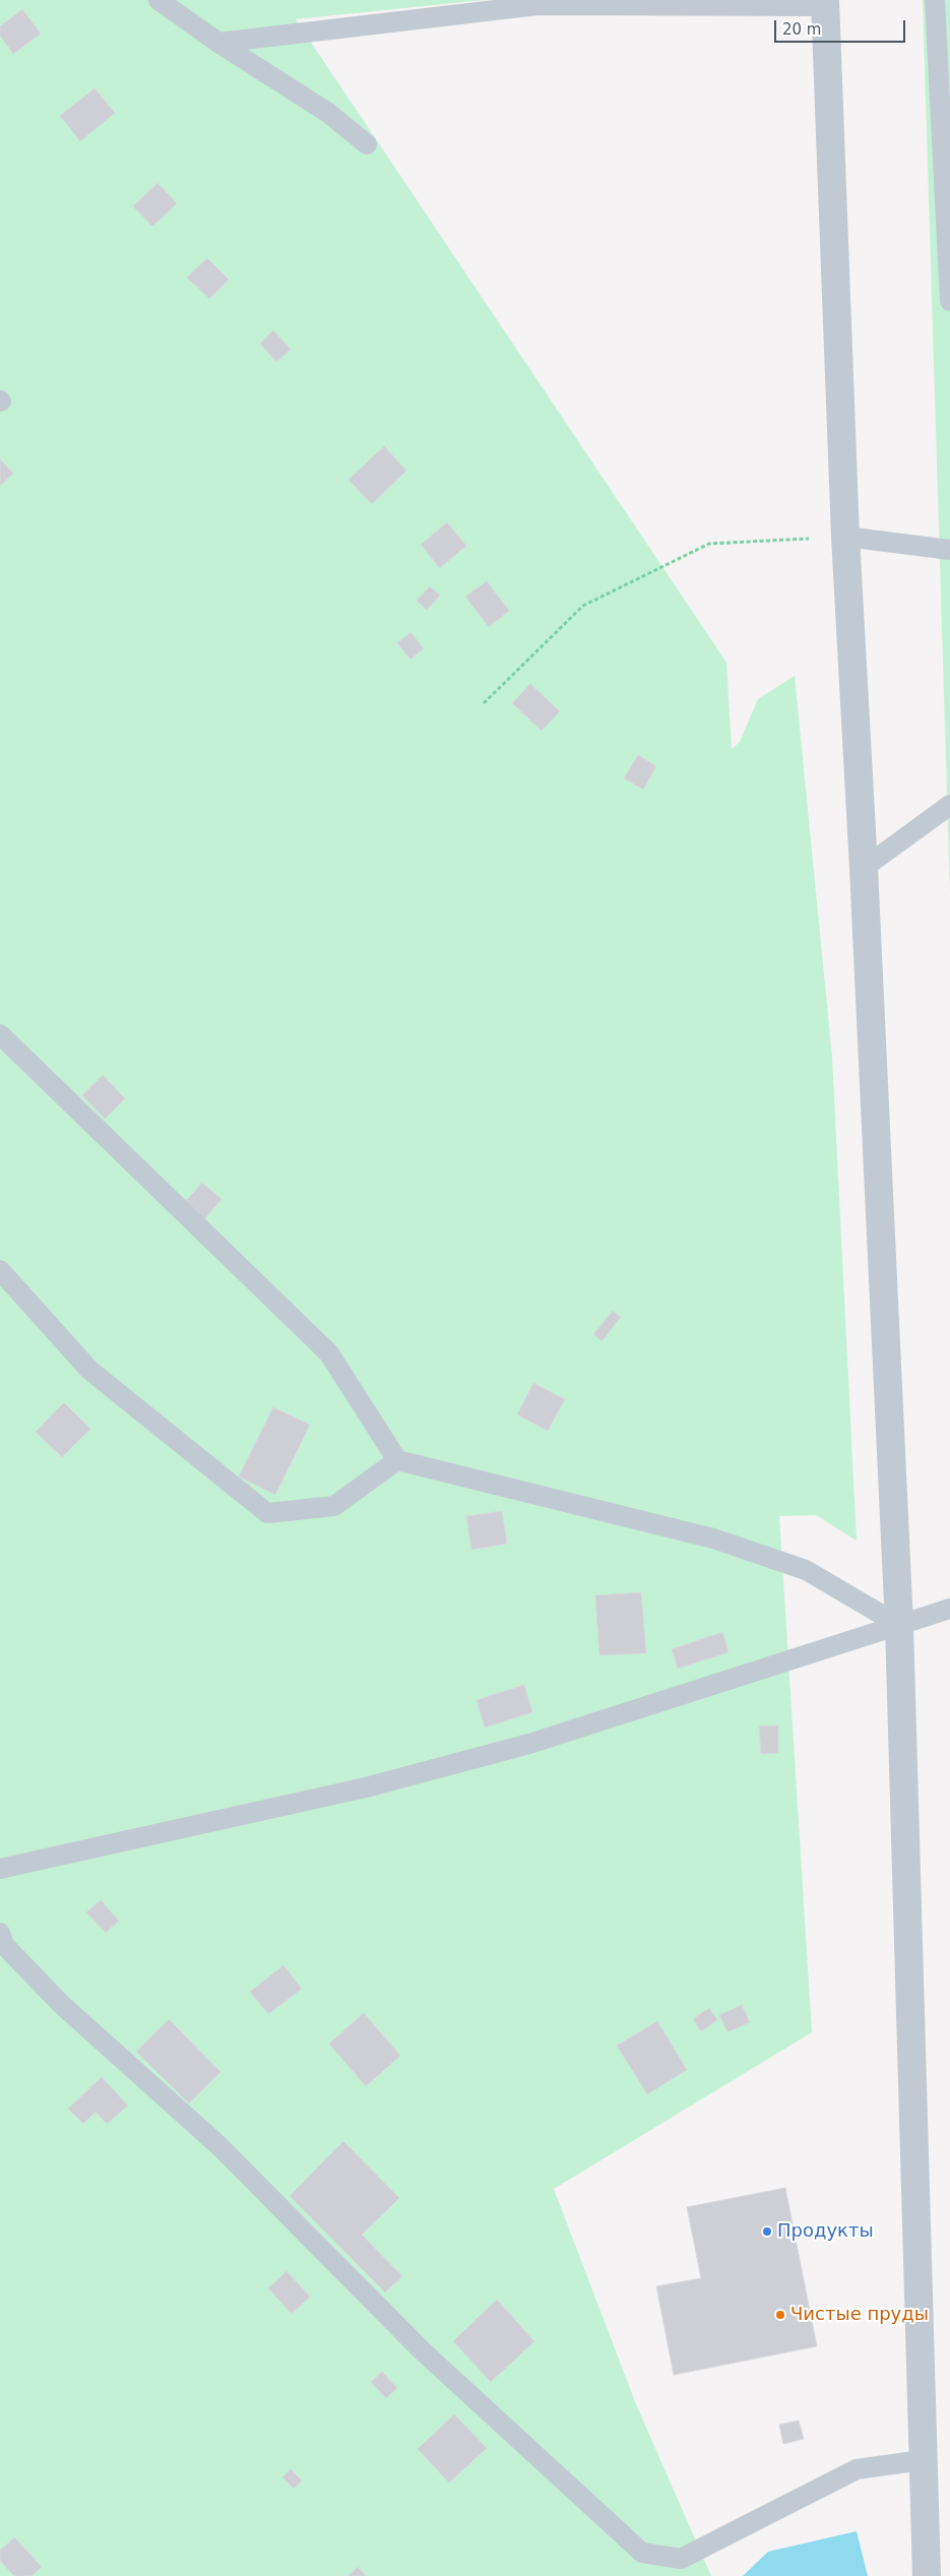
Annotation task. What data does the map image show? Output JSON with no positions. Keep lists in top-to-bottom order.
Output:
{
  "places": ["Продукты", "Чистые пруды"],
  "scale_bar": "20 m"
}
